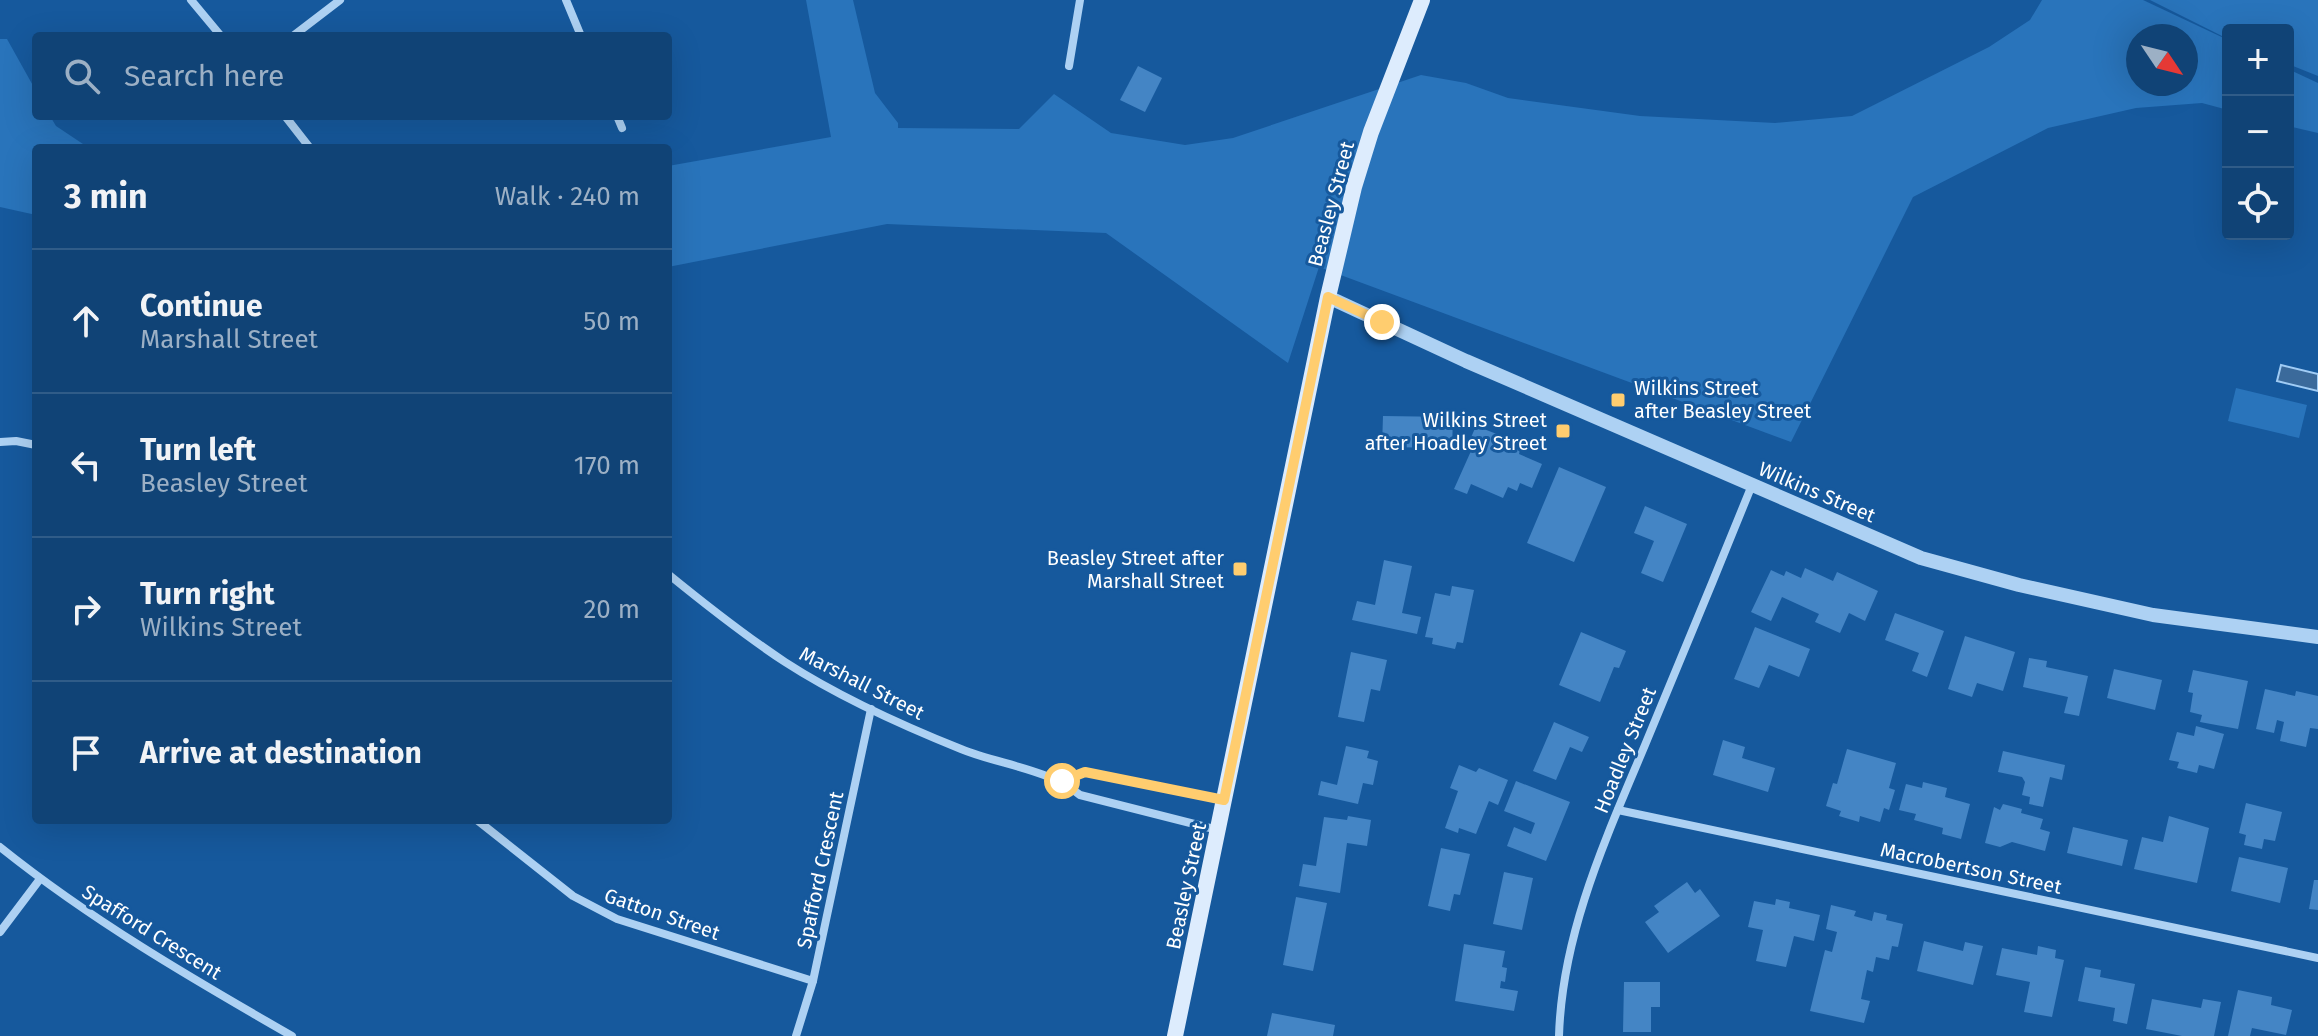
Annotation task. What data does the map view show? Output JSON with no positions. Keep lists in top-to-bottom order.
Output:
{
  "streets": {
    "main road": ["Beasley Street"],
    "street": [
      "Wilkins Street",
      "Marshall Street",
      "Hoadley Street",
      "Macrobertson Street",
      "Spafford Crescent",
      "Gatton Street"
    ]
  },
  "crossings": [
    ["Beasley Street", "Wilkins Street"],
    ["Beasley Street", "Marshall Street"],
    ["Wilkins Street", "Hoadley Street"],
    ["Marshall Street", "Spafford Crescent"],
    ["Hoadley Street", "Macrobertson Street"],
    ["Spafford Crescent", "Gatton Street"]
  ],
  "places": {
    "transit": ["Wilkins Street after Beasley Street", "Wilkins Street after Hoadley Street", "Beasley Street after Marshall Street"]
  },
  "north": "bottom right",
  "page": {
    "map_buttons": ["+", "−"],
    "search": "Search here",
    "heading": ["3 min", "Walk · 240 m"],
    "list": [
      ["Continue", "Marshall Street", "50 m"],
      ["Turn left", "Beasley Street", "170 m"],
      ["Turn right", "Wilkins Street", "20 m"],
      "Arrive at destination"
    ]
  }
}
